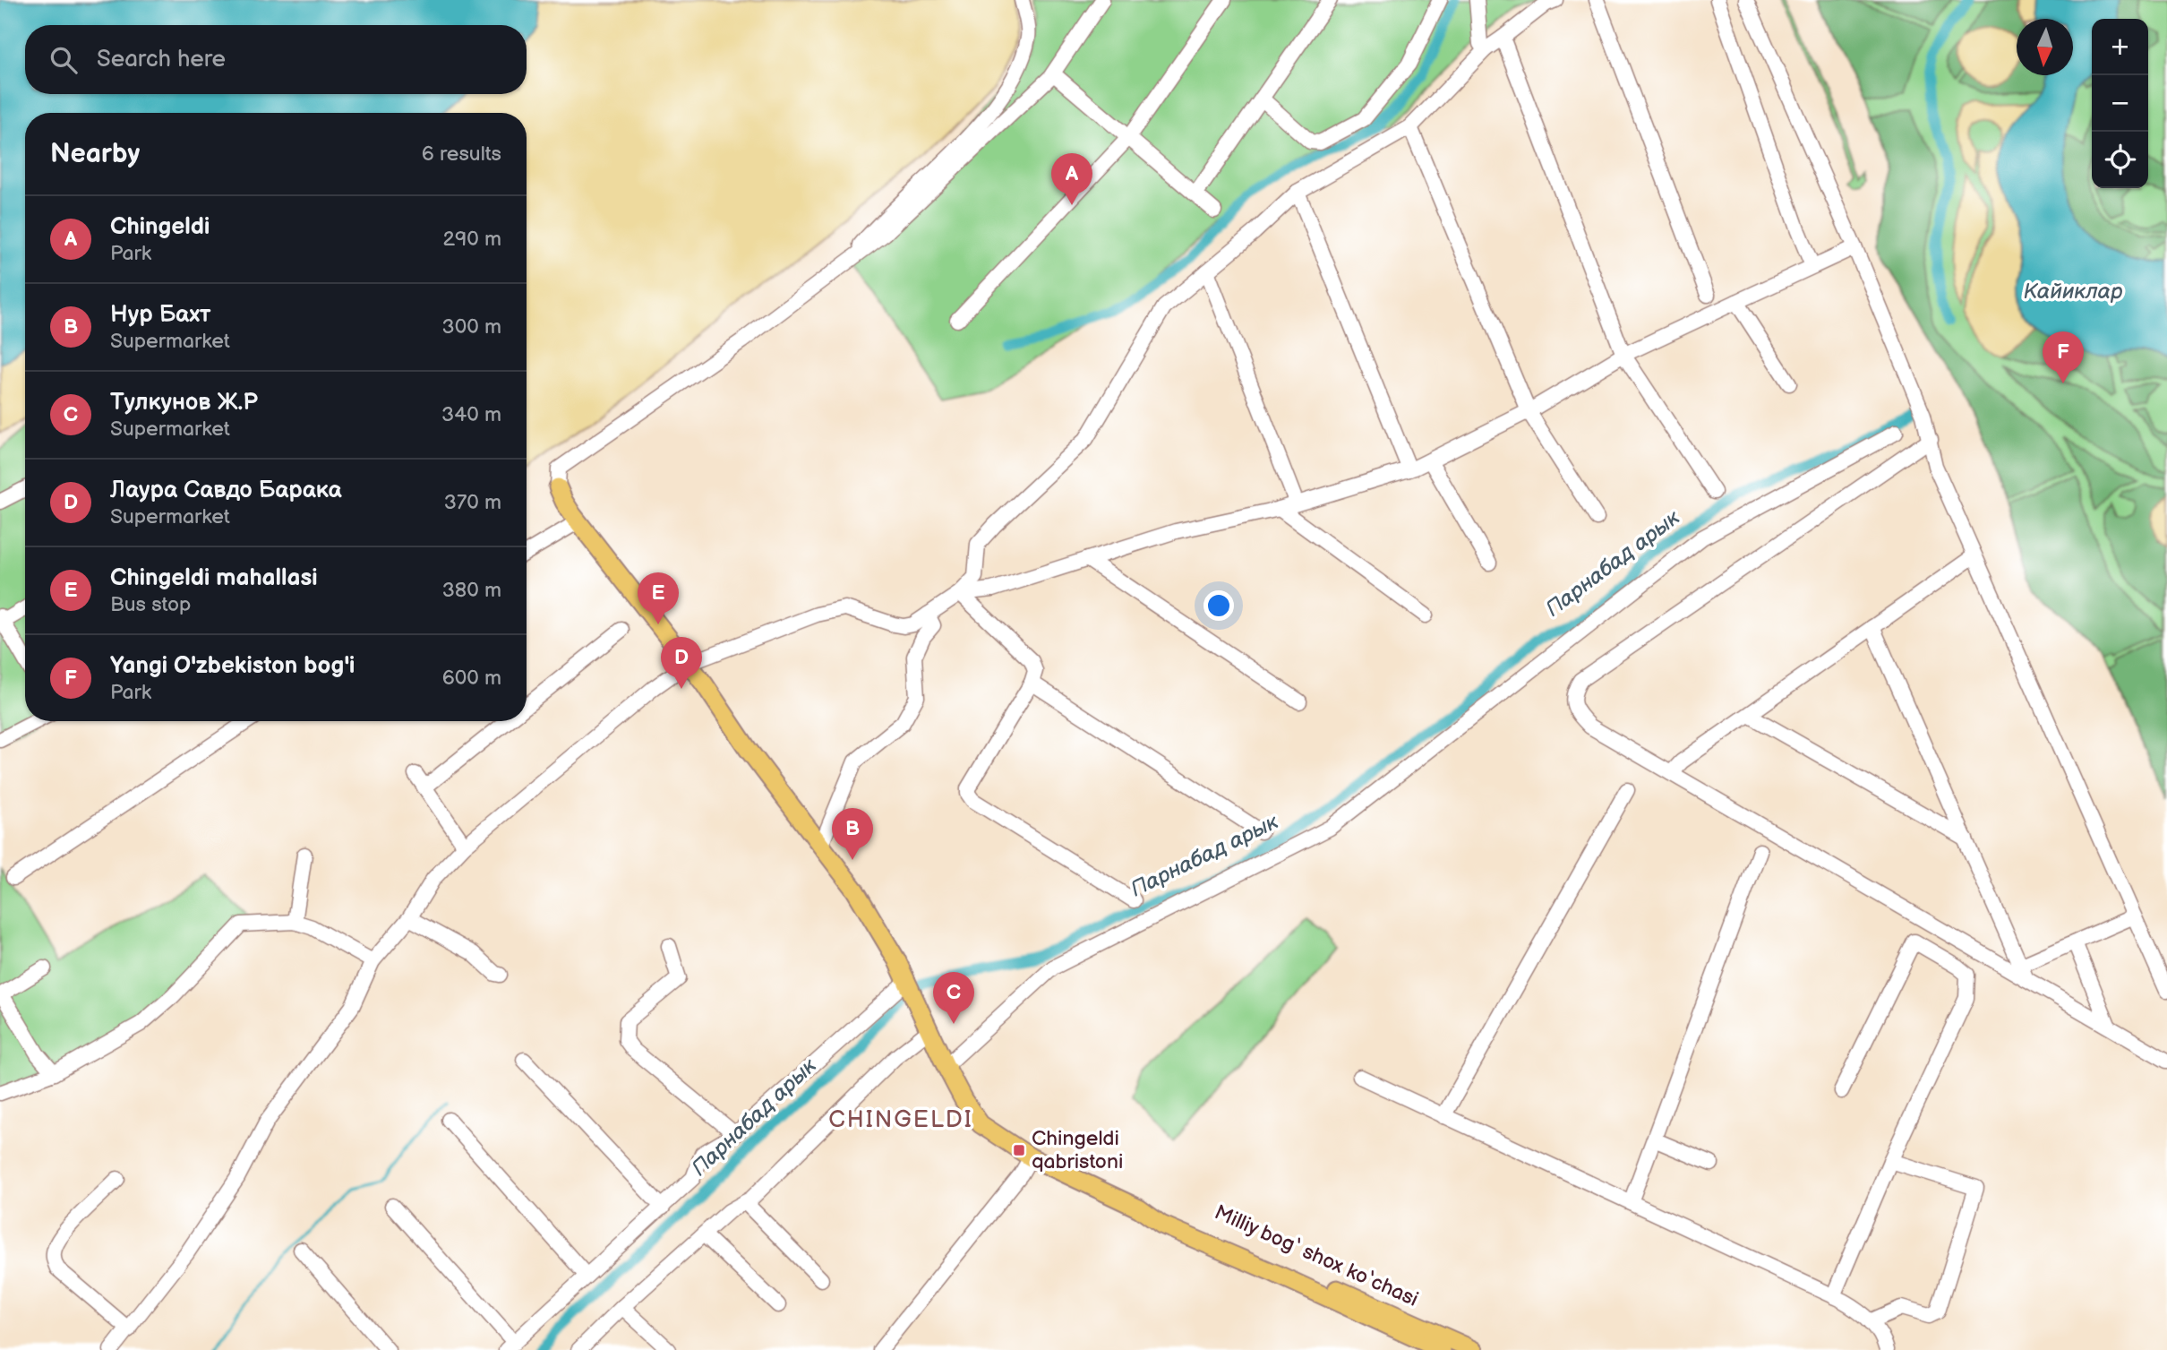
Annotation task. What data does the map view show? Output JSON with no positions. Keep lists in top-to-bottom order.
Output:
{
  "streets": {
    "main road": ["Milliy bog‘ shox ko‘chasi"]
  },
  "districts": ["CHINGELDI"],
  "water": ["Кайиклар", "Парнабад арык"],
  "places": {
    "transit": ["Chingeldi qabristoni"]
  },
  "north": "bottom",
  "page": {
    "map_buttons": ["+", "−"],
    "search": "Search here",
    "heading": ["Nearby", "6 results"],
    "pins": [
      "A",
      "F",
      "E",
      "D",
      "B",
      "C"
    ],
    "list": [
      {
        "mark": "A",
        "name": "Chingeldi",
        "note": "Park",
        "value": "290 m"
      },
      {
        "mark": "B",
        "name": "Нур Бахт",
        "note": "Supermarket",
        "value": "300 m"
      },
      {
        "mark": "C",
        "name": "Тулкунов Ж.Р",
        "note": "Supermarket",
        "value": "340 m"
      },
      {
        "mark": "D",
        "name": "Лаура Савдо Барака",
        "note": "Supermarket",
        "value": "370 m"
      },
      {
        "mark": "E",
        "name": "Chingeldi mahallasi",
        "note": "Bus stop",
        "value": "380 m"
      },
      {
        "mark": "F",
        "name": "Yangi O'zbekiston bog'i",
        "note": "Park",
        "value": "600 m"
      }
    ]
  }
}
